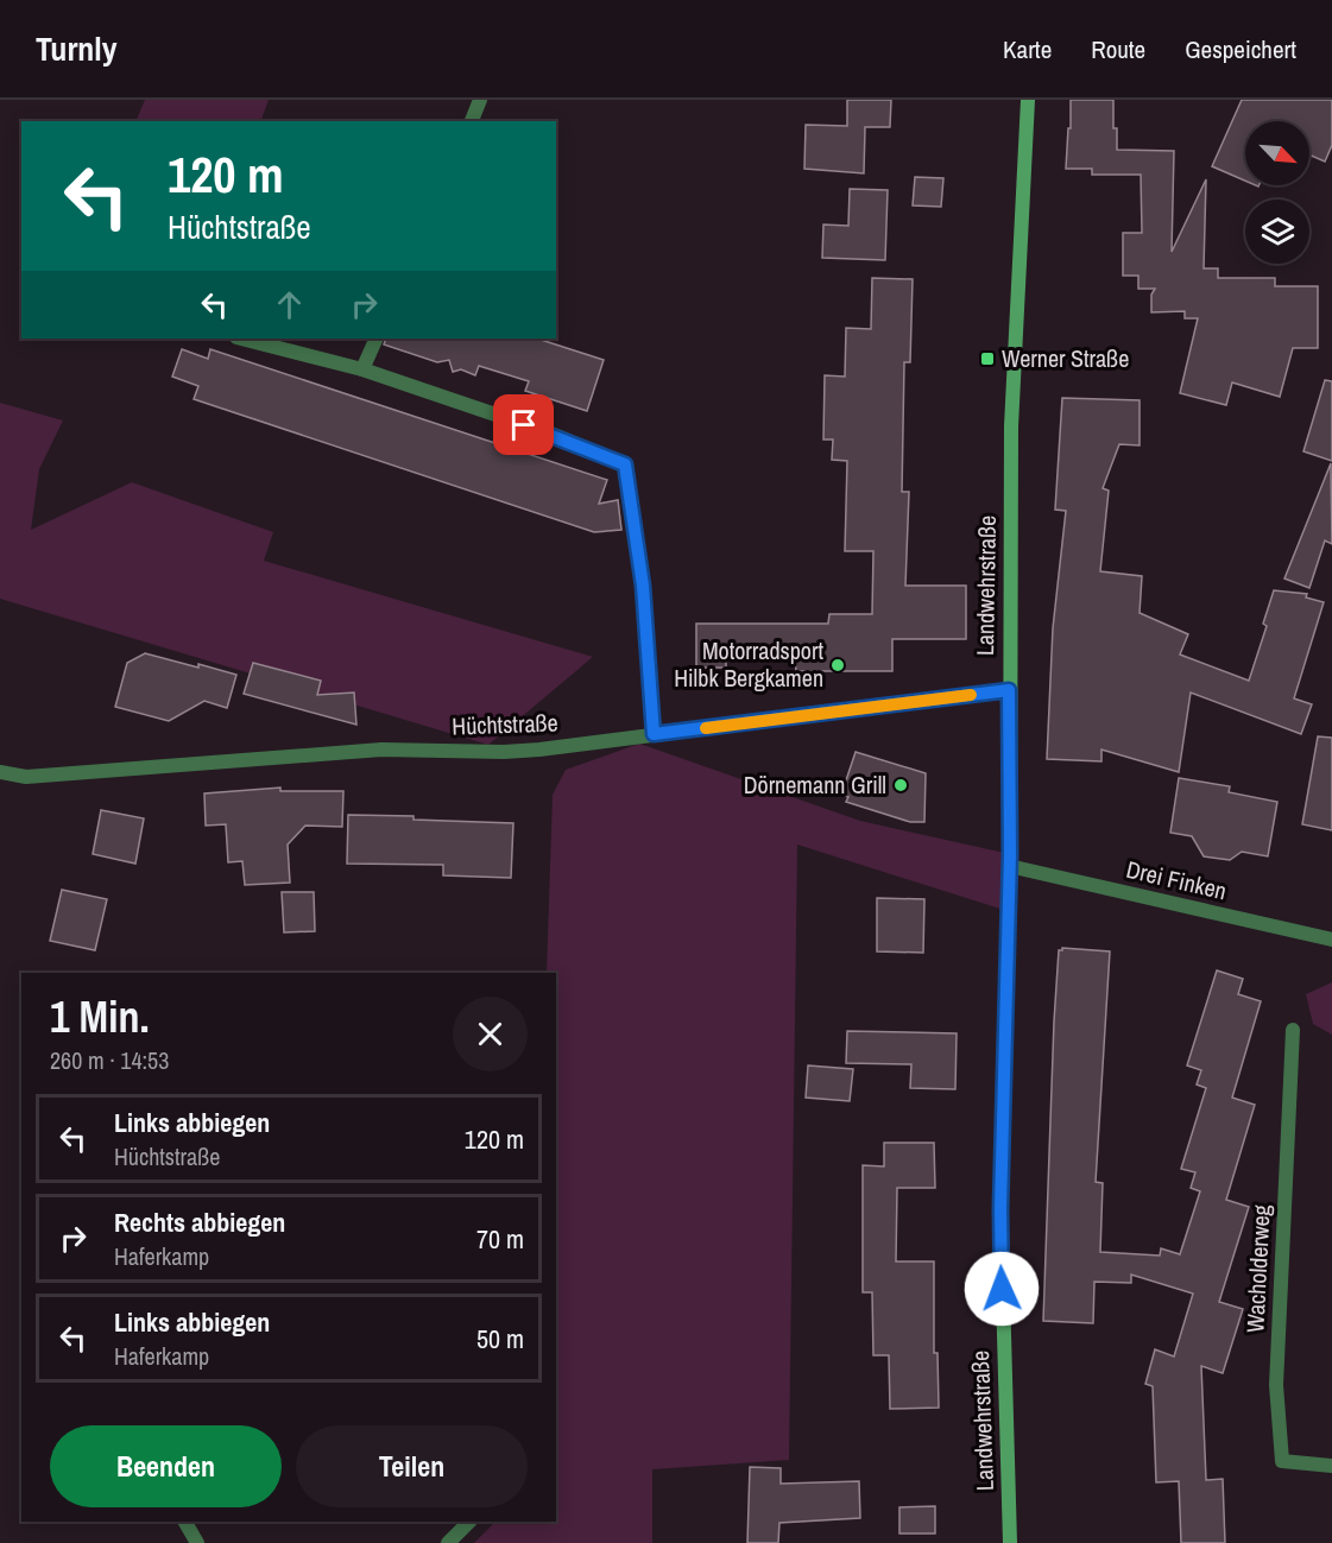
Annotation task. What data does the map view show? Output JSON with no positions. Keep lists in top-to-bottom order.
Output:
{
  "streets": {
    "main road": ["Landwehrstraße"],
    "street": ["Hüchtstraße", "Drei Finken", "Wacholderweg"]
  },
  "crossings": [
    ["Landwehrstraße", "Hüchtstraße"],
    ["Landwehrstraße", "Drei Finken"]
  ],
  "places": {
    "transit": ["Werner Straße"],
    "other": ["Motorradsport Hilbk Bergkamen", "Dörnemann Grill"]
  },
  "north": "bottom right",
  "page": {
    "header": "Turnly",
    "nav": ["Karte", "Route", "Gespeichert"],
    "turn": ["120 m", "Hüchtstraße"],
    "heading": ["1 Min.", "260 m · 14:53"],
    "list": [
      {
        "name": "Links abbiegen",
        "note": "Hüchtstraße",
        "value": "120 m"
      },
      {
        "name": "Rechts abbiegen",
        "note": "Haferkamp",
        "value": "70 m"
      },
      {
        "name": "Links abbiegen",
        "note": "Haferkamp",
        "value": "50 m"
      }
    ],
    "buttons": ["Beenden", "Teilen"]
  }
}
